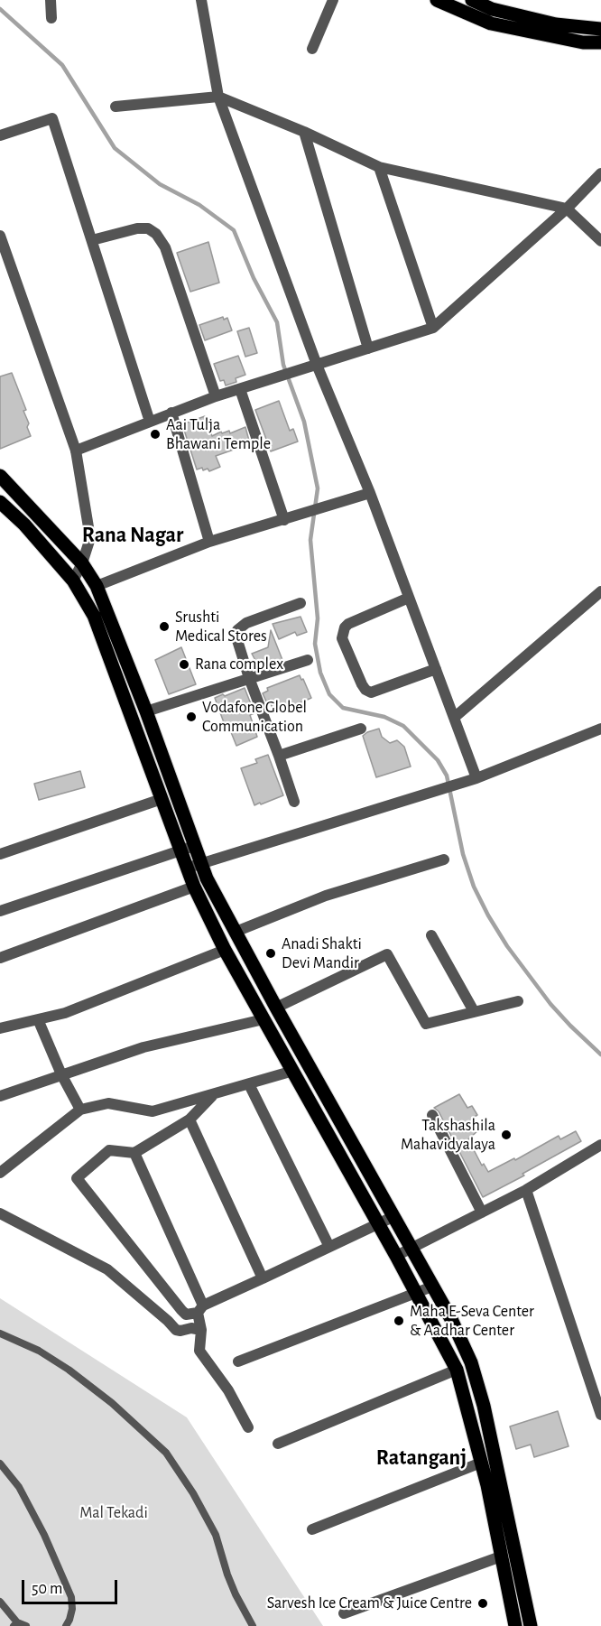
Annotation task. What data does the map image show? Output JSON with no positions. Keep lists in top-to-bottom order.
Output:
{
  "districts": ["Rana Nagar", "Ratanganj"],
  "parks": ["Mal Tekadi"],
  "places": [
    "Aai Tulja Bhawani Temple",
    "Srushti Medical Stores",
    "Rana complex",
    "Vodafone Globel Communication",
    "Anadi Shakti Devi Mandir",
    "Takshashila Mahavidyalaya",
    "Maha E-Seva Center & Aadhar Center",
    "Sarvesh Ice Cream & Juice Centre"
  ],
  "scale_bar": "50 m"
}
